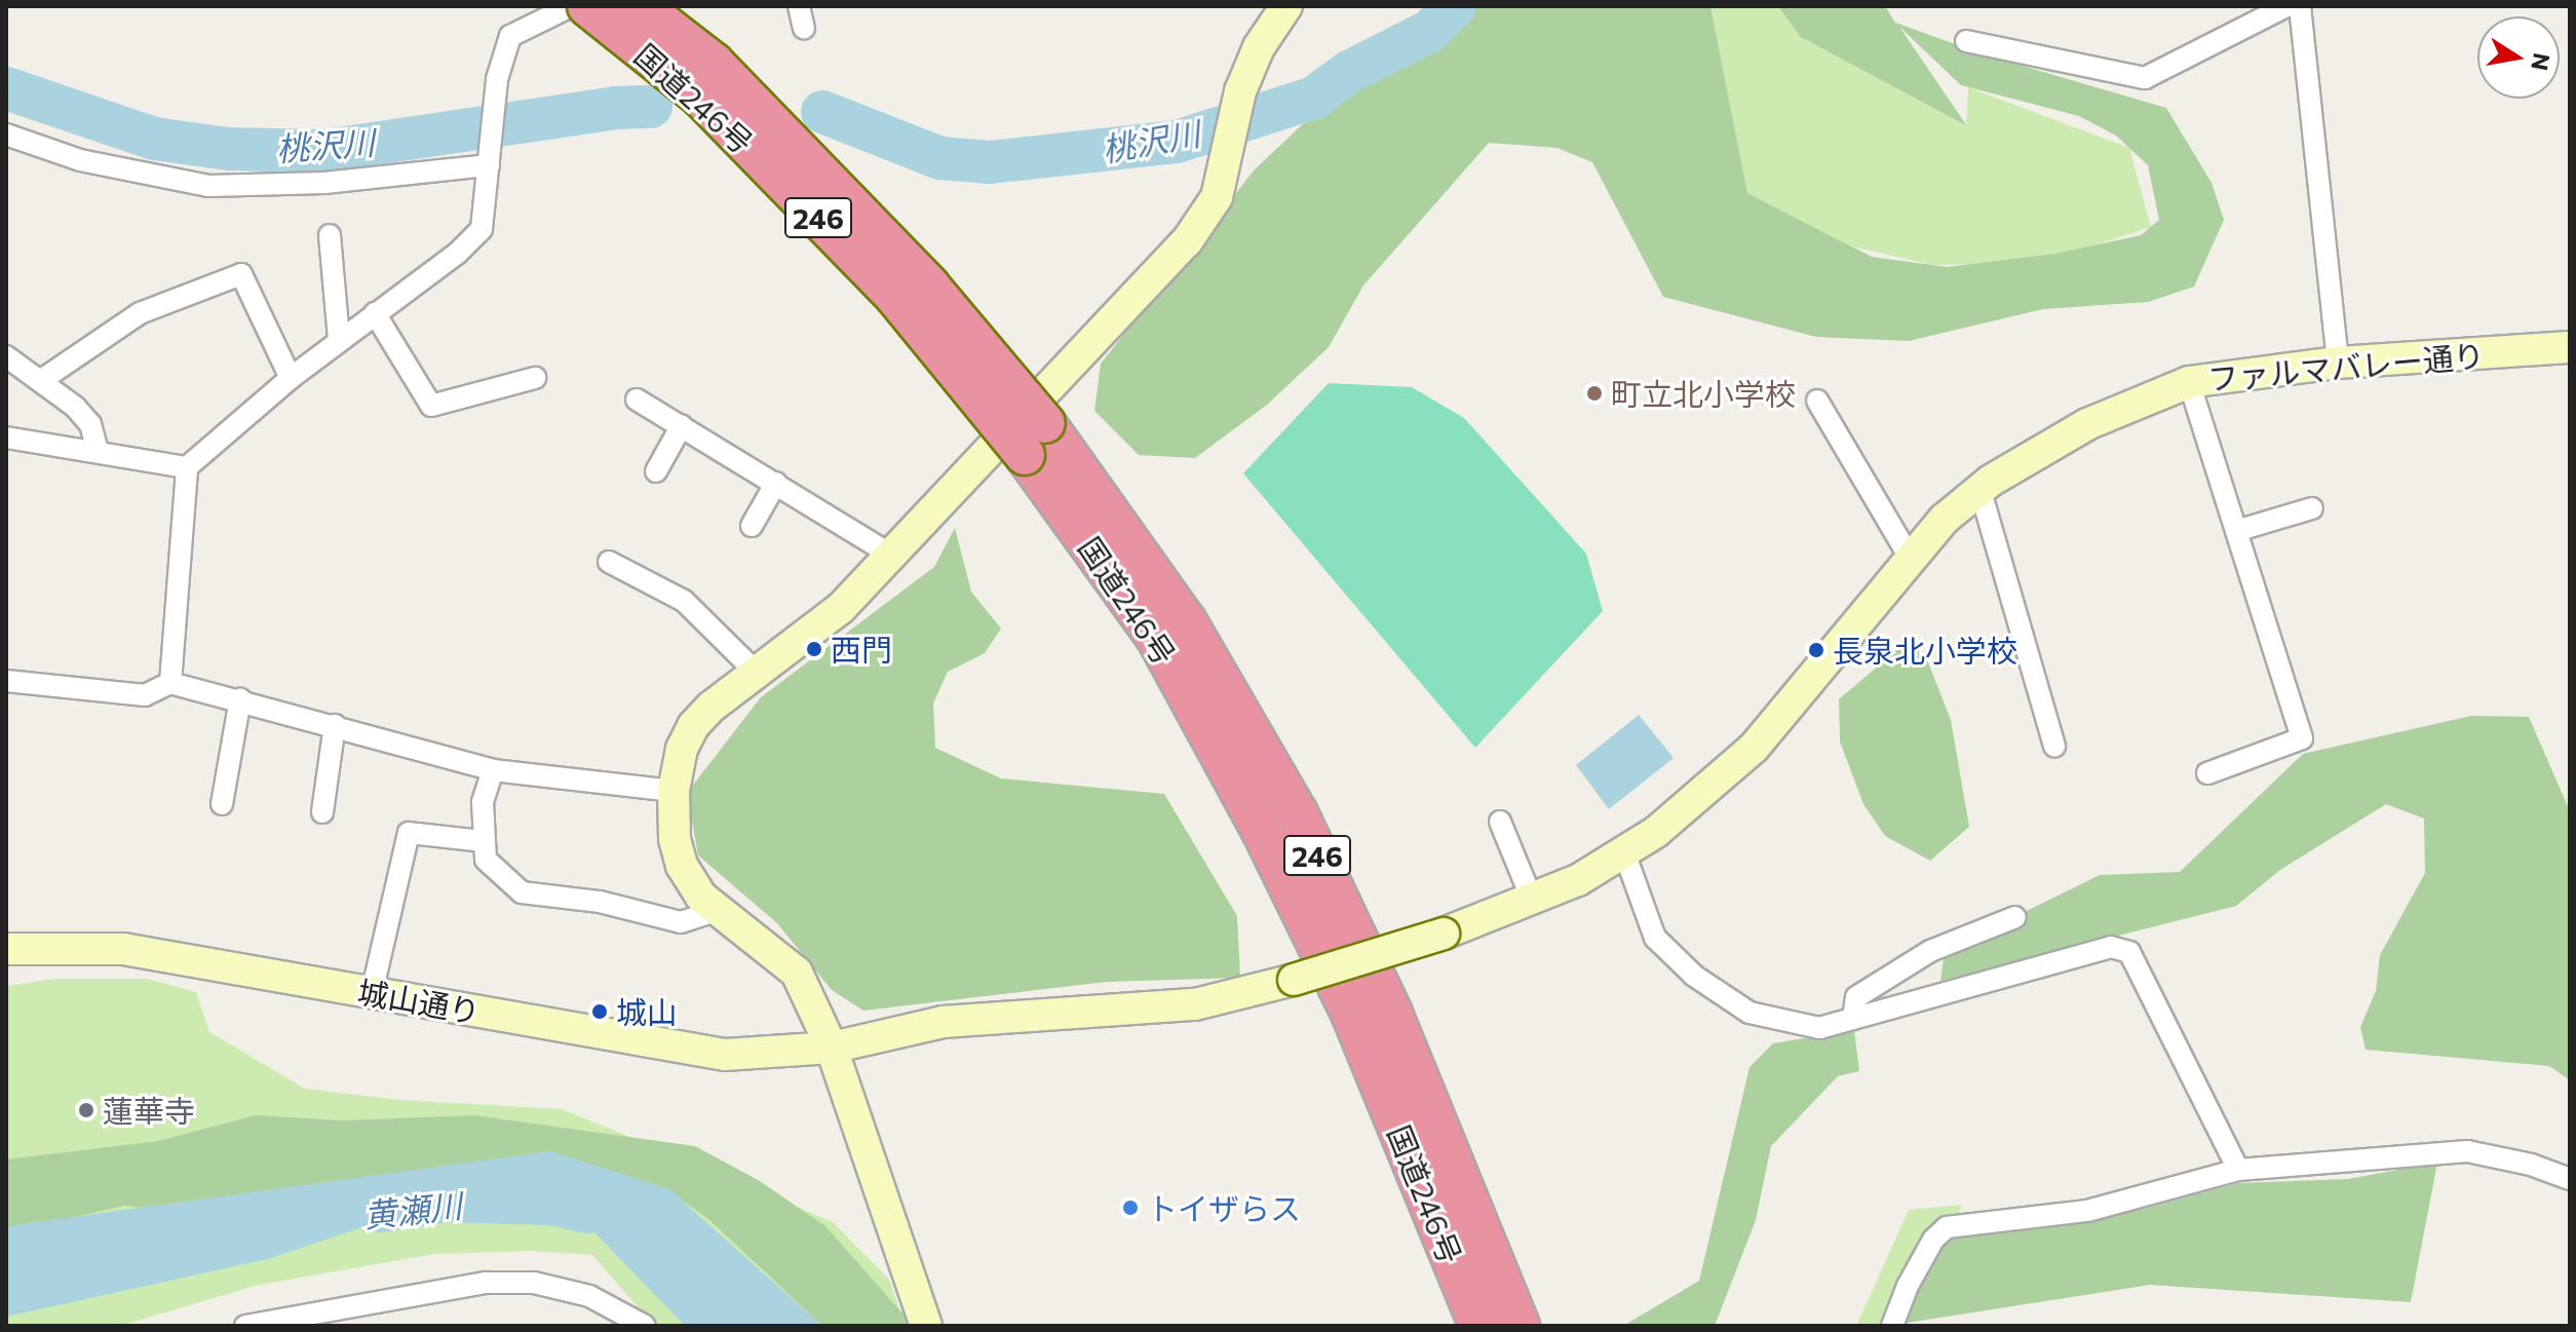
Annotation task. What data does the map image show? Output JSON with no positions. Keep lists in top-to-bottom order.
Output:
{
  "streets": {
    "highway": ["国道246号", "246"],
    "street": ["ファルマバレー通り", "城山通り"]
  },
  "crossings": [
    ["ファルマバレー通り", "城山通り"]
  ],
  "water": ["桃沢川", "黄瀬川"],
  "places": [
    "町立北小学校",
    "西門",
    "長泉北小学校",
    "城山",
    "蓮華寺",
    "トイザらス"
  ],
  "north": "right"
}
